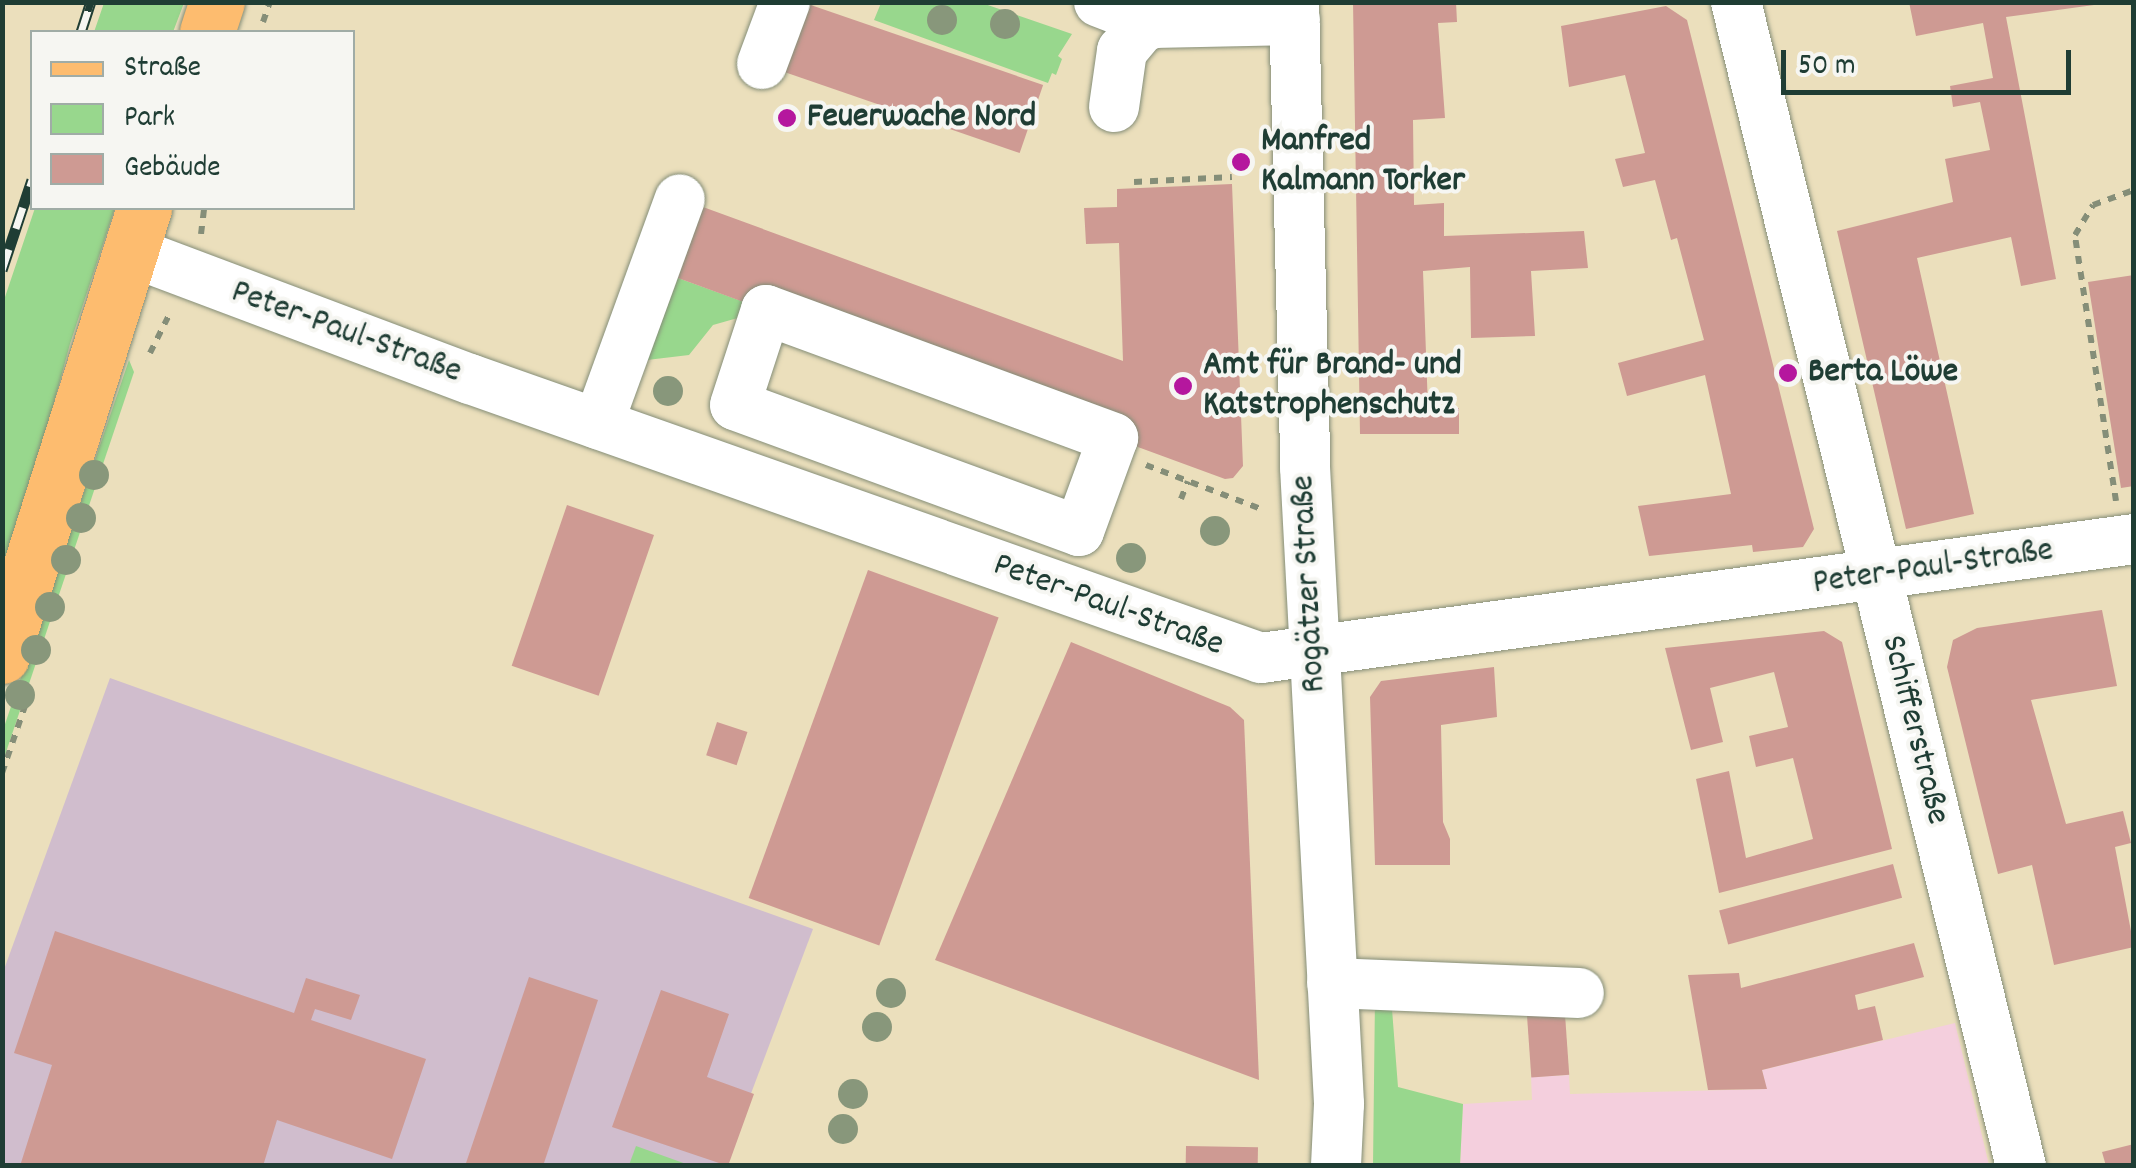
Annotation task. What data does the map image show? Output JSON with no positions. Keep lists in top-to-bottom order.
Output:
{
  "streets": {
    "street": ["Peter-Paul-Straße", "Rogätzer Straße", "Schifferstraße"]
  },
  "crossings": [
    ["Peter-Paul-Straße", "Rogätzer Straße"],
    ["Peter-Paul-Straße", "Schifferstraße"]
  ],
  "places": [
    "Feuerwache Nord",
    "Manfred Kalmann Torker",
    "Berta Löwe",
    "Amt für Brand- und Katstrophenschutz"
  ],
  "legend": ["Straße", "Park", "Gebäude"],
  "scale_bar": "50 m"
}
